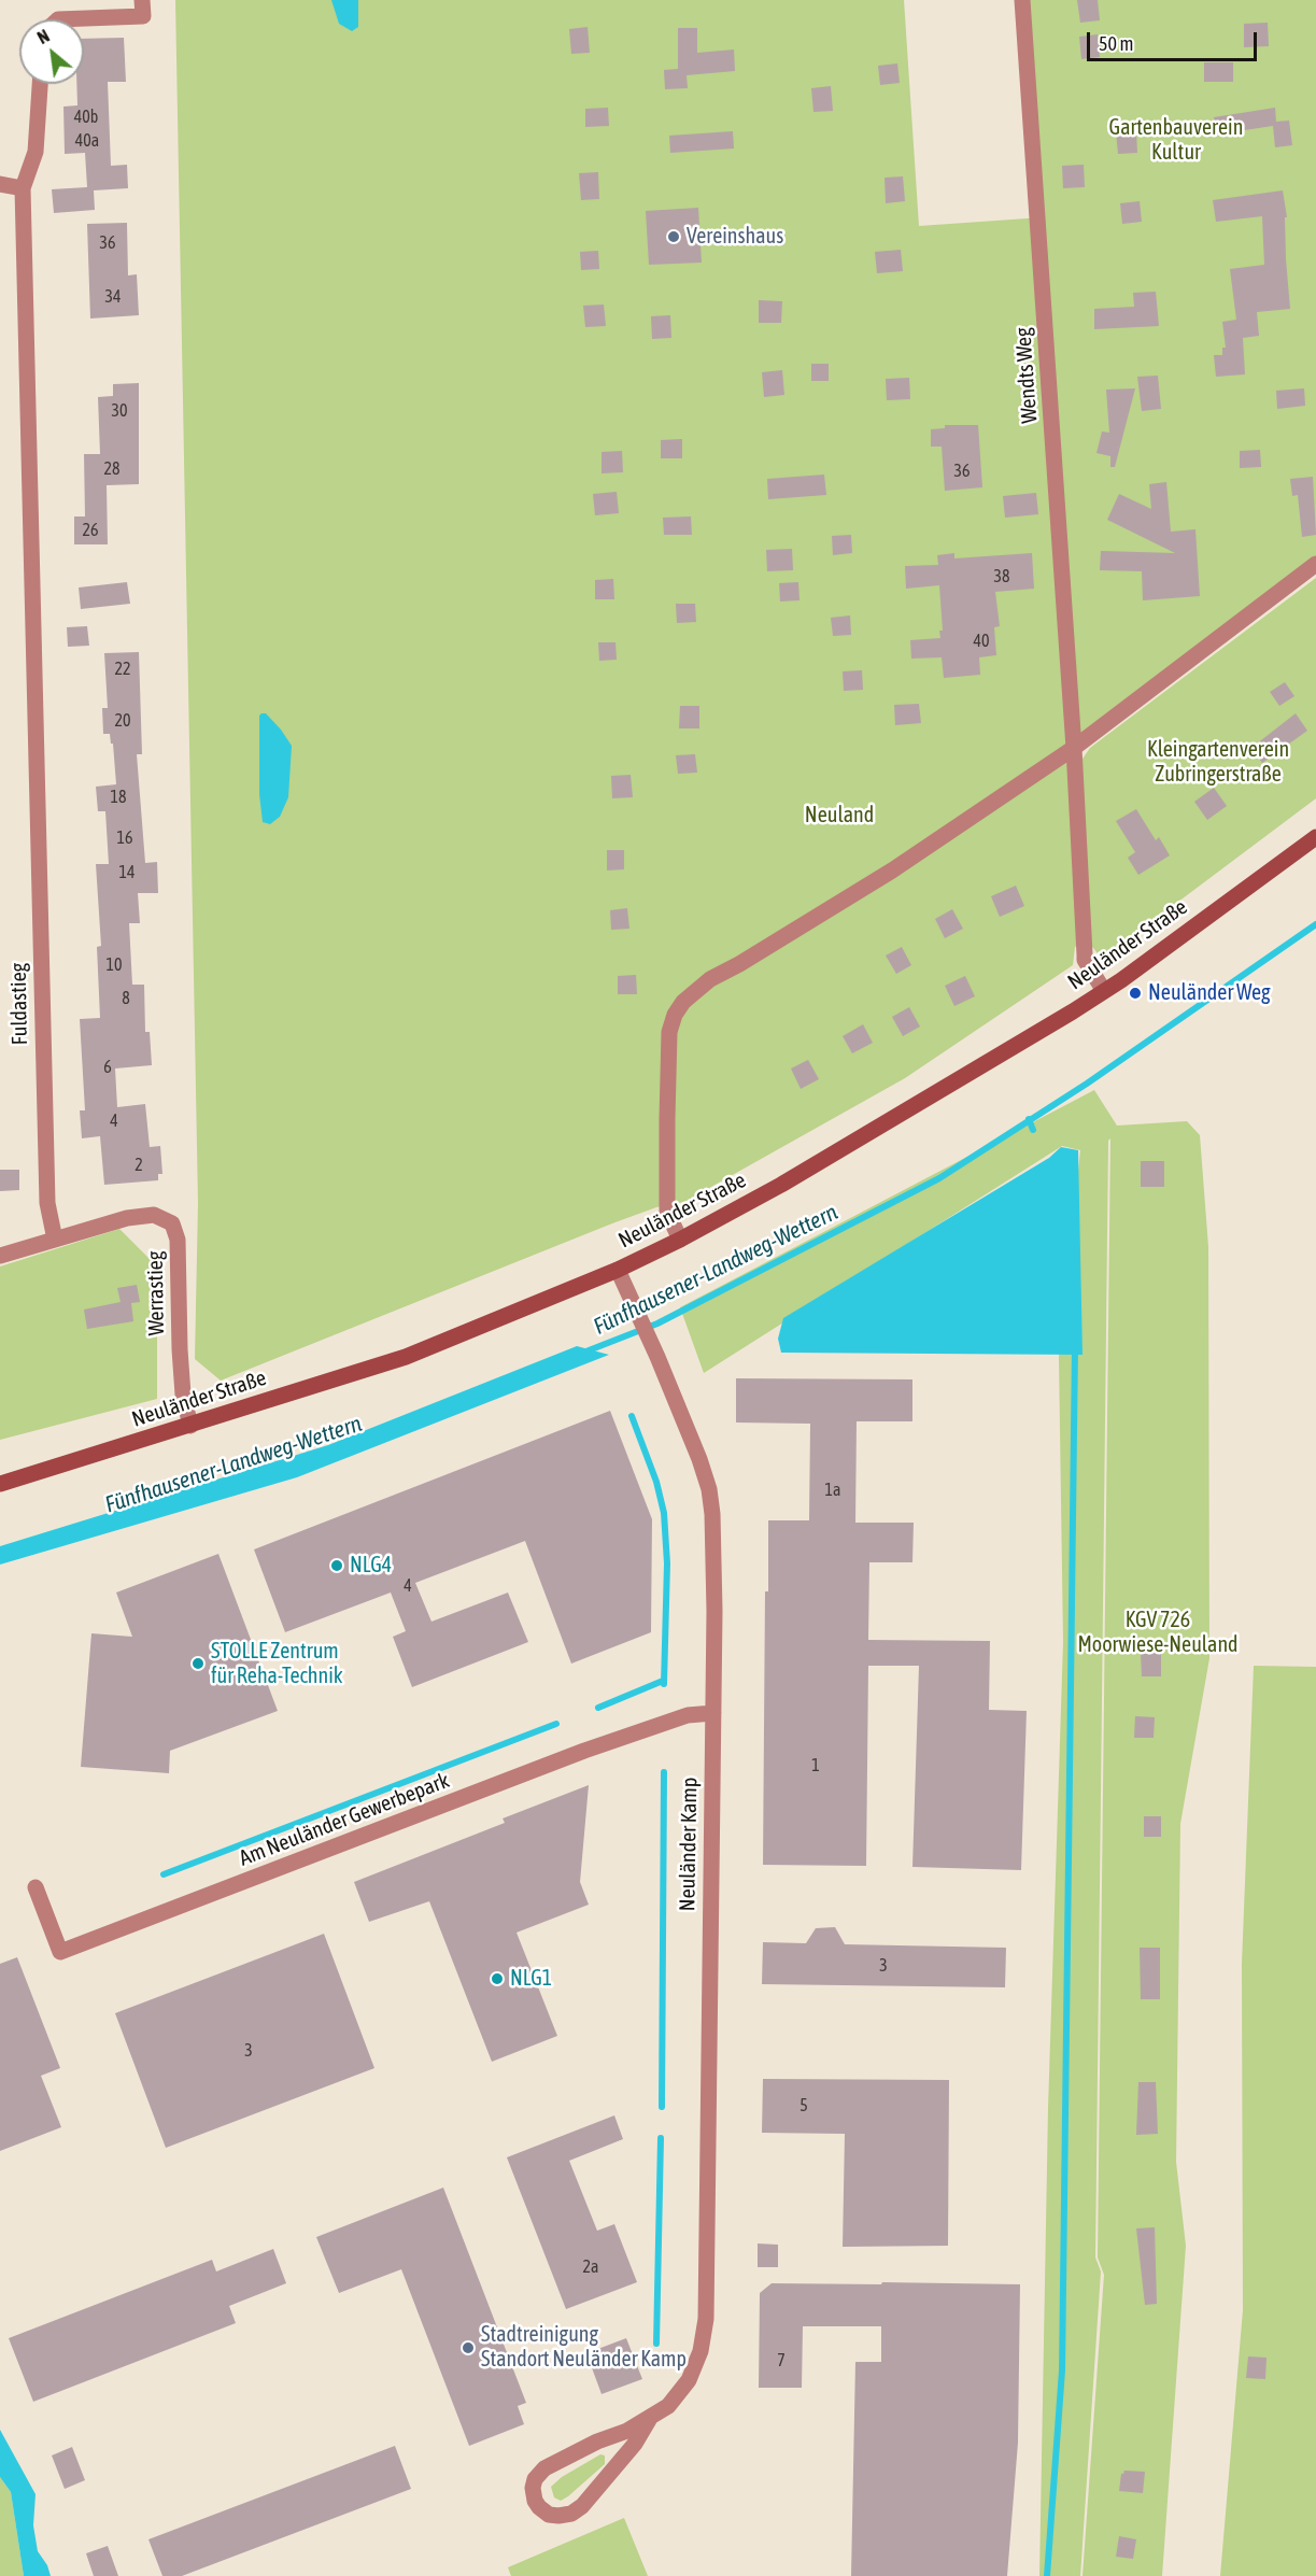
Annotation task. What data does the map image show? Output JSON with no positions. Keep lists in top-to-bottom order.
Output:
{
  "streets": {
    "main road": ["Neuländer Straße"],
    "street": [
      "Wendts Weg",
      "Fuldastieg",
      "Werrastieg",
      "Am Neuländer Gewerbepark",
      "Neuländer Kamp"
    ]
  },
  "crossings": [
    ["Neuländer Straße", "Werrastieg"],
    ["Neuländer Straße", "Neuländer Kamp"],
    ["Fuldastieg", "Werrastieg"],
    ["Am Neuländer Gewerbepark", "Neuländer Kamp"]
  ],
  "water": ["Fünfhausener-Landweg-Wettern"],
  "parks": [
    "Gartenbauverein Kultur",
    "Kleingartenverein Zubringerstraße",
    "Neuland",
    "KGV 726 Moorwiese-Neuland"
  ],
  "places": [
    "Vereinshaus",
    "Neuländer Weg",
    "NLG4",
    "STOLLE Zentrum für Reha-Technik",
    "NLG1",
    "Stadtreinigung Standort Neuländer Kamp"
  ],
  "house_numbers": [
    "40b",
    "40a",
    "36",
    "34",
    "30",
    "28",
    "36",
    "26",
    "38",
    "40",
    "22",
    "20",
    "18",
    "16",
    "14",
    "10",
    "8",
    "6",
    "4",
    "2",
    "1a",
    "4",
    "1",
    "3",
    "3",
    "5",
    "2a",
    "7"
  ],
  "scale_bar": "50 m",
  "north": "top left"
}
